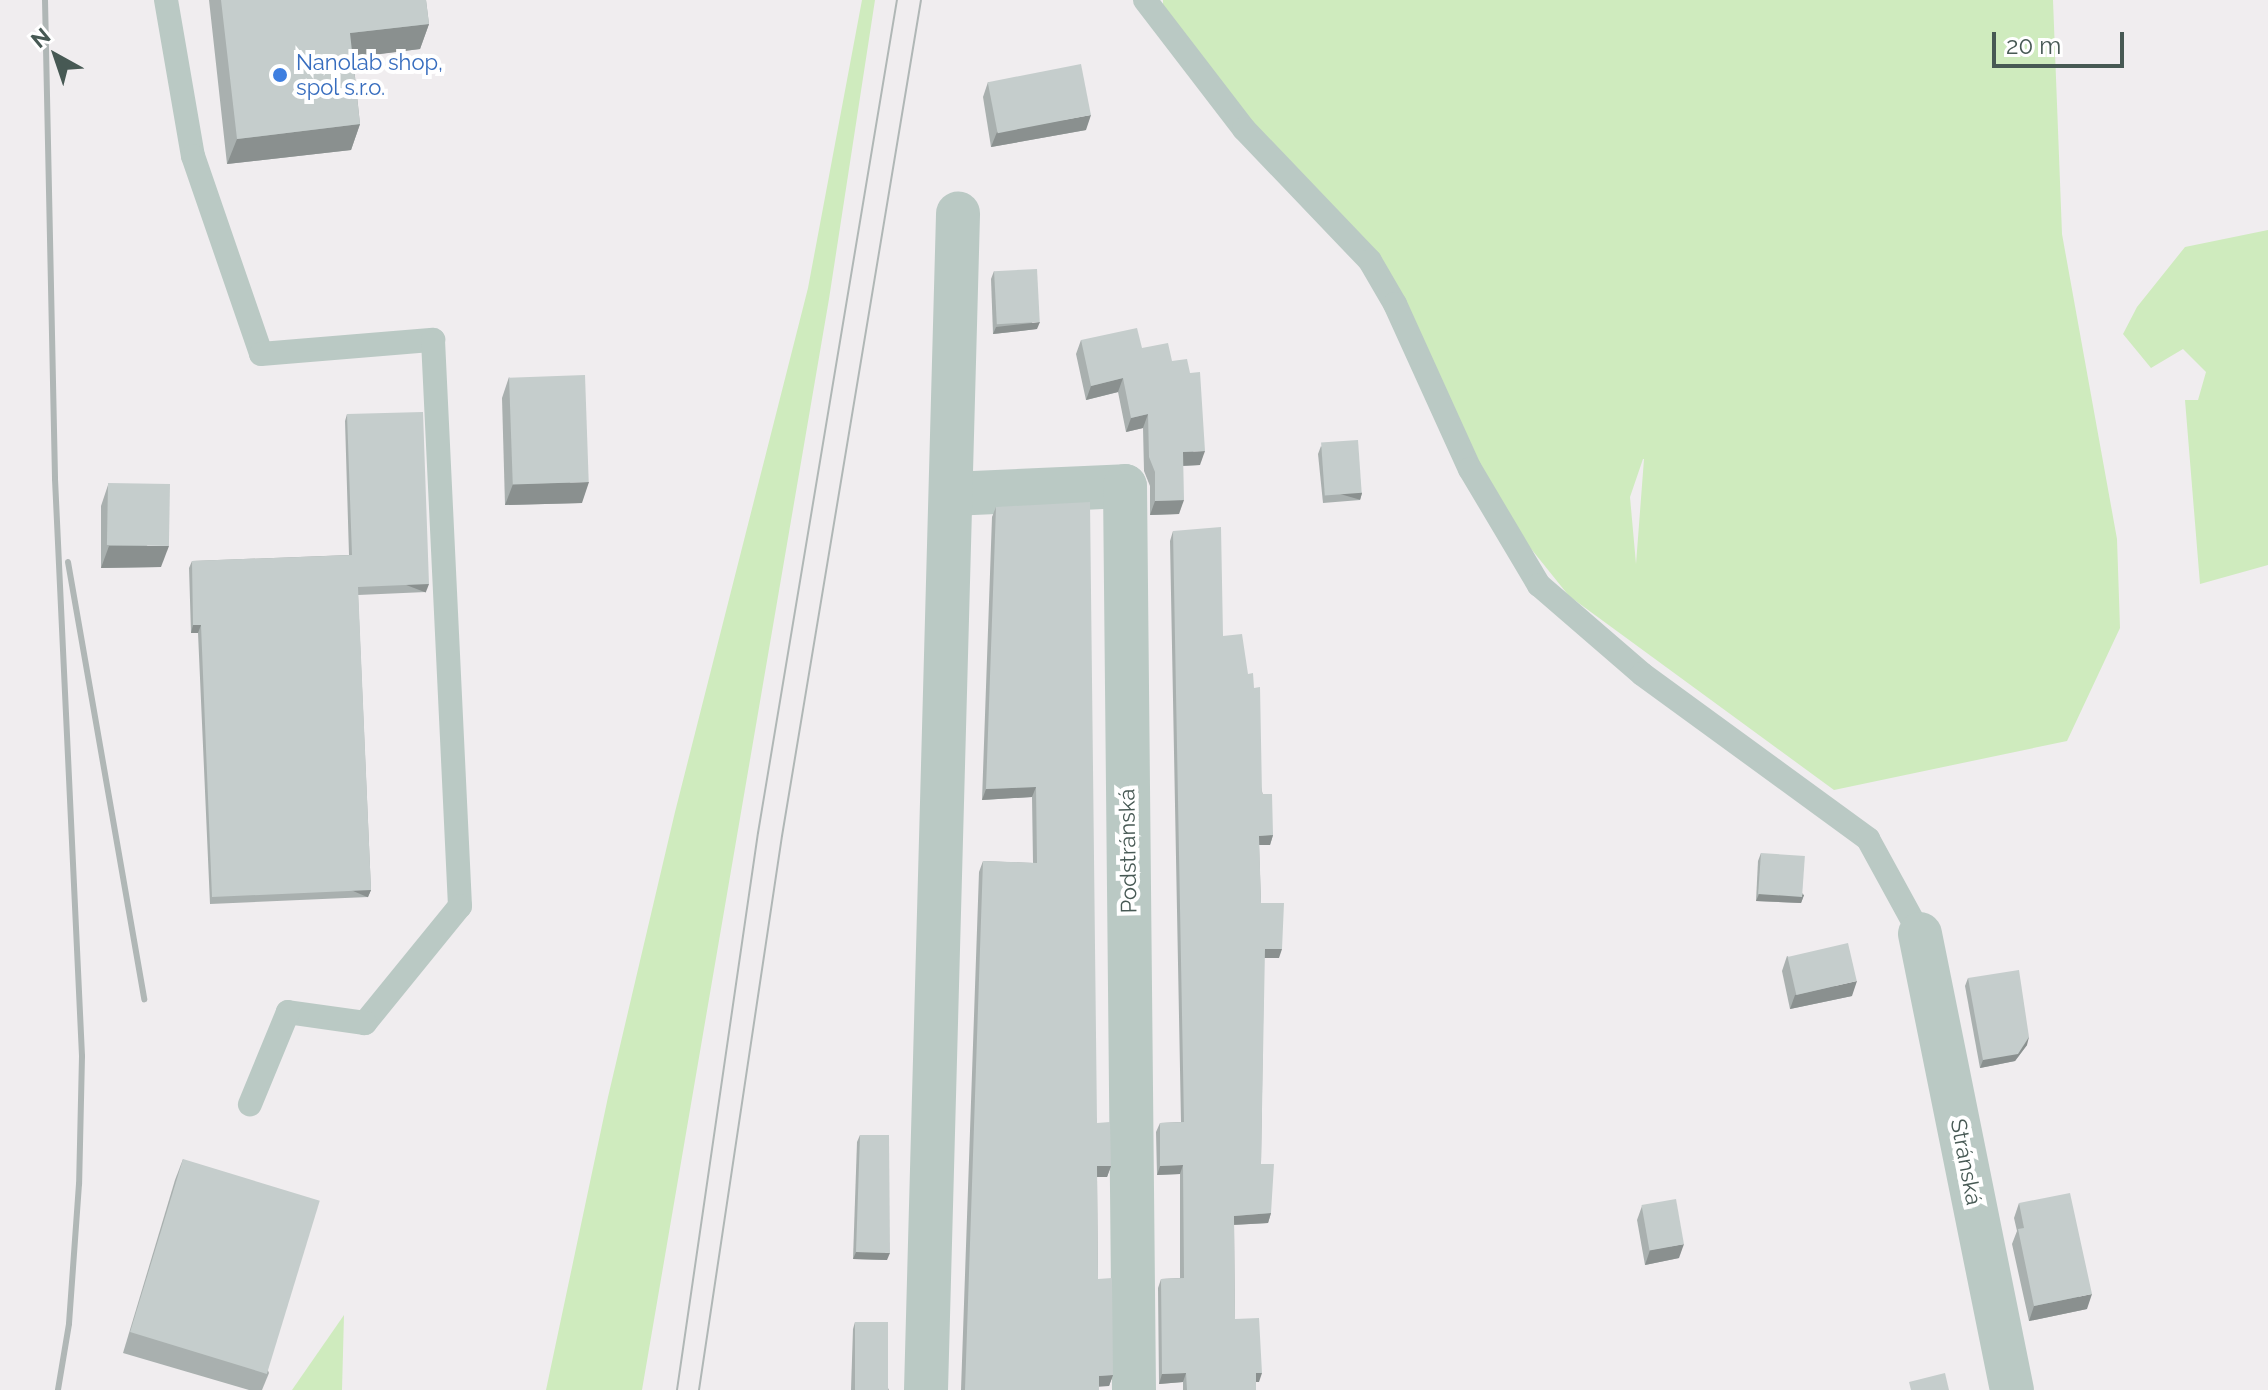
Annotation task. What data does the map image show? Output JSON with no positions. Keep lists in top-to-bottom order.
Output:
{
  "streets": {
    "street": ["Podstránská", "Stránská"]
  },
  "places": ["Nanolab shop, spol s.r.o."],
  "scale_bar": "20 m",
  "north": "top left"
}
